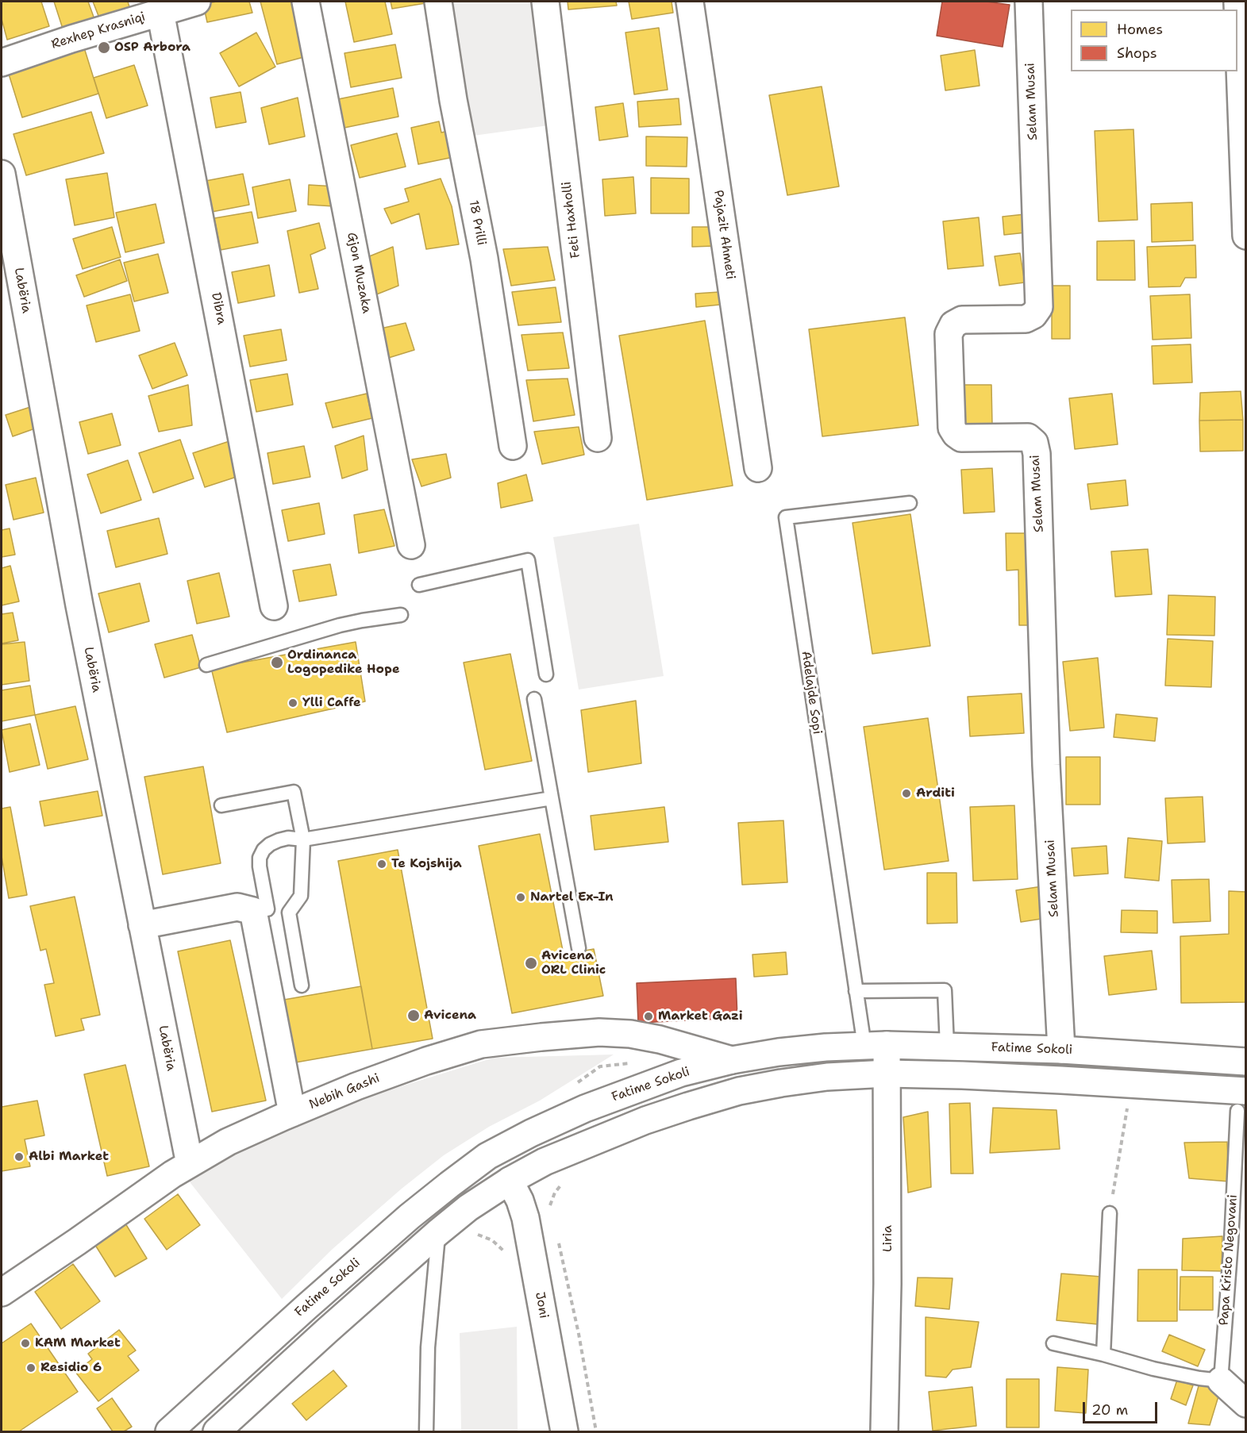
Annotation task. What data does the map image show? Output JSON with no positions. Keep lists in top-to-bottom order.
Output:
{
  "streets": {
    "street": [
      "Rexhep Krasniqi",
      "Selam Musai",
      "Feti Haxholli",
      "18 Prilli",
      "Pajazit Ahmeti",
      "Gjon Muzaka",
      "Labëria",
      "Dibra",
      "Fatime Sokoli",
      "Nebih Gashi",
      "Liria",
      "Joni"
    ],
    "lane": ["Adelajde Sopi", "Papa Kristo Negovani"]
  },
  "crossings": [
    ["Rexhep Krasniqi", "Dibra"],
    ["Selam Musai", "Fatime Sokoli"],
    ["Labëria", "Nebih Gashi"],
    ["Adelajde Sopi", "Fatime Sokoli"],
    ["Adelajde Sopi", "Liria"],
    ["Fatime Sokoli", "Nebih Gashi"],
    ["Fatime Sokoli", "Liria"]
  ],
  "places": [
    "OSP Arbora",
    "Ordinanca Logopedike Hope",
    "Ylli Caffe",
    "Arditi",
    "Te Kojshija",
    "Nartel Ex-In",
    "Avicena ORL Clinic",
    "Avicena",
    "Market Gazi",
    "Albi Market",
    "KAM Market",
    "Residio 6"
  ],
  "legend": ["Homes", "Shops"],
  "scale_bar": "20 m"
}
